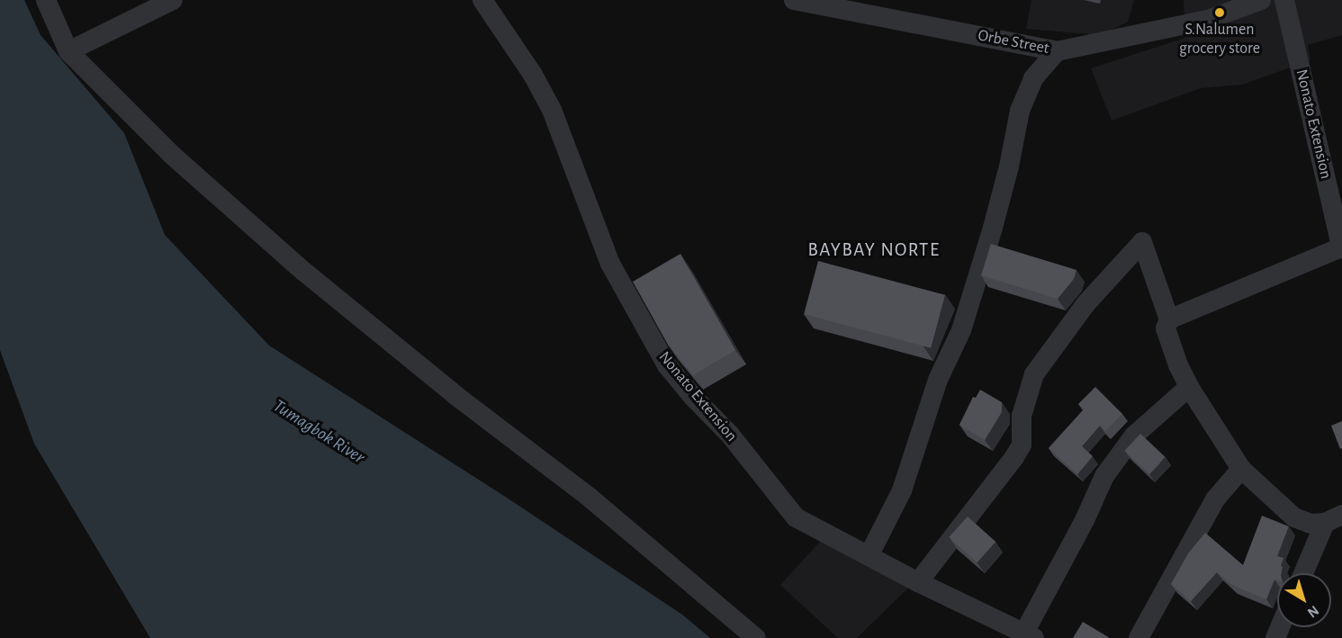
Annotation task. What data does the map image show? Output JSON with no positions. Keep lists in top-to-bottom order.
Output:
{
  "streets": {
    "street": ["Orbe Street", "Nonato Extension"]
  },
  "districts": ["BAYBAY NORTE"],
  "water": ["Tumagbok River"],
  "places": ["S.Nalumen grocery store"],
  "north": "bottom right"
}
